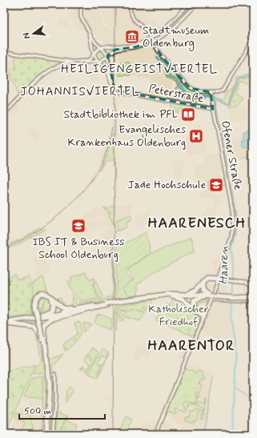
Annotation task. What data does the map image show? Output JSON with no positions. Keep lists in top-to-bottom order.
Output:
{
  "streets": {
    "street": ["Peterstraße", "Ofener Straße"]
  },
  "crossings": [
    ["Peterstraße", "Ofener Straße"]
  ],
  "districts": [
    "HEILIGENGEISTVIERTEL",
    "JOHANNISVIERTEL",
    "HAARENESCH",
    "HAARENTOR"
  ],
  "water": ["Haaren"],
  "parks": ["Katholischer Friedhof"],
  "places": {
    "museum": ["Stadtmuseum Oldenburg"],
    "library": ["Stadtbibliothek im PFL"],
    "hospital": ["Evangelisches Krankenhaus Oldenburg"],
    "school or university": ["Jade Hochschule", "IBS IT & Business School Oldenburg"]
  },
  "scale_bar": "500 m",
  "north": "left"
}
